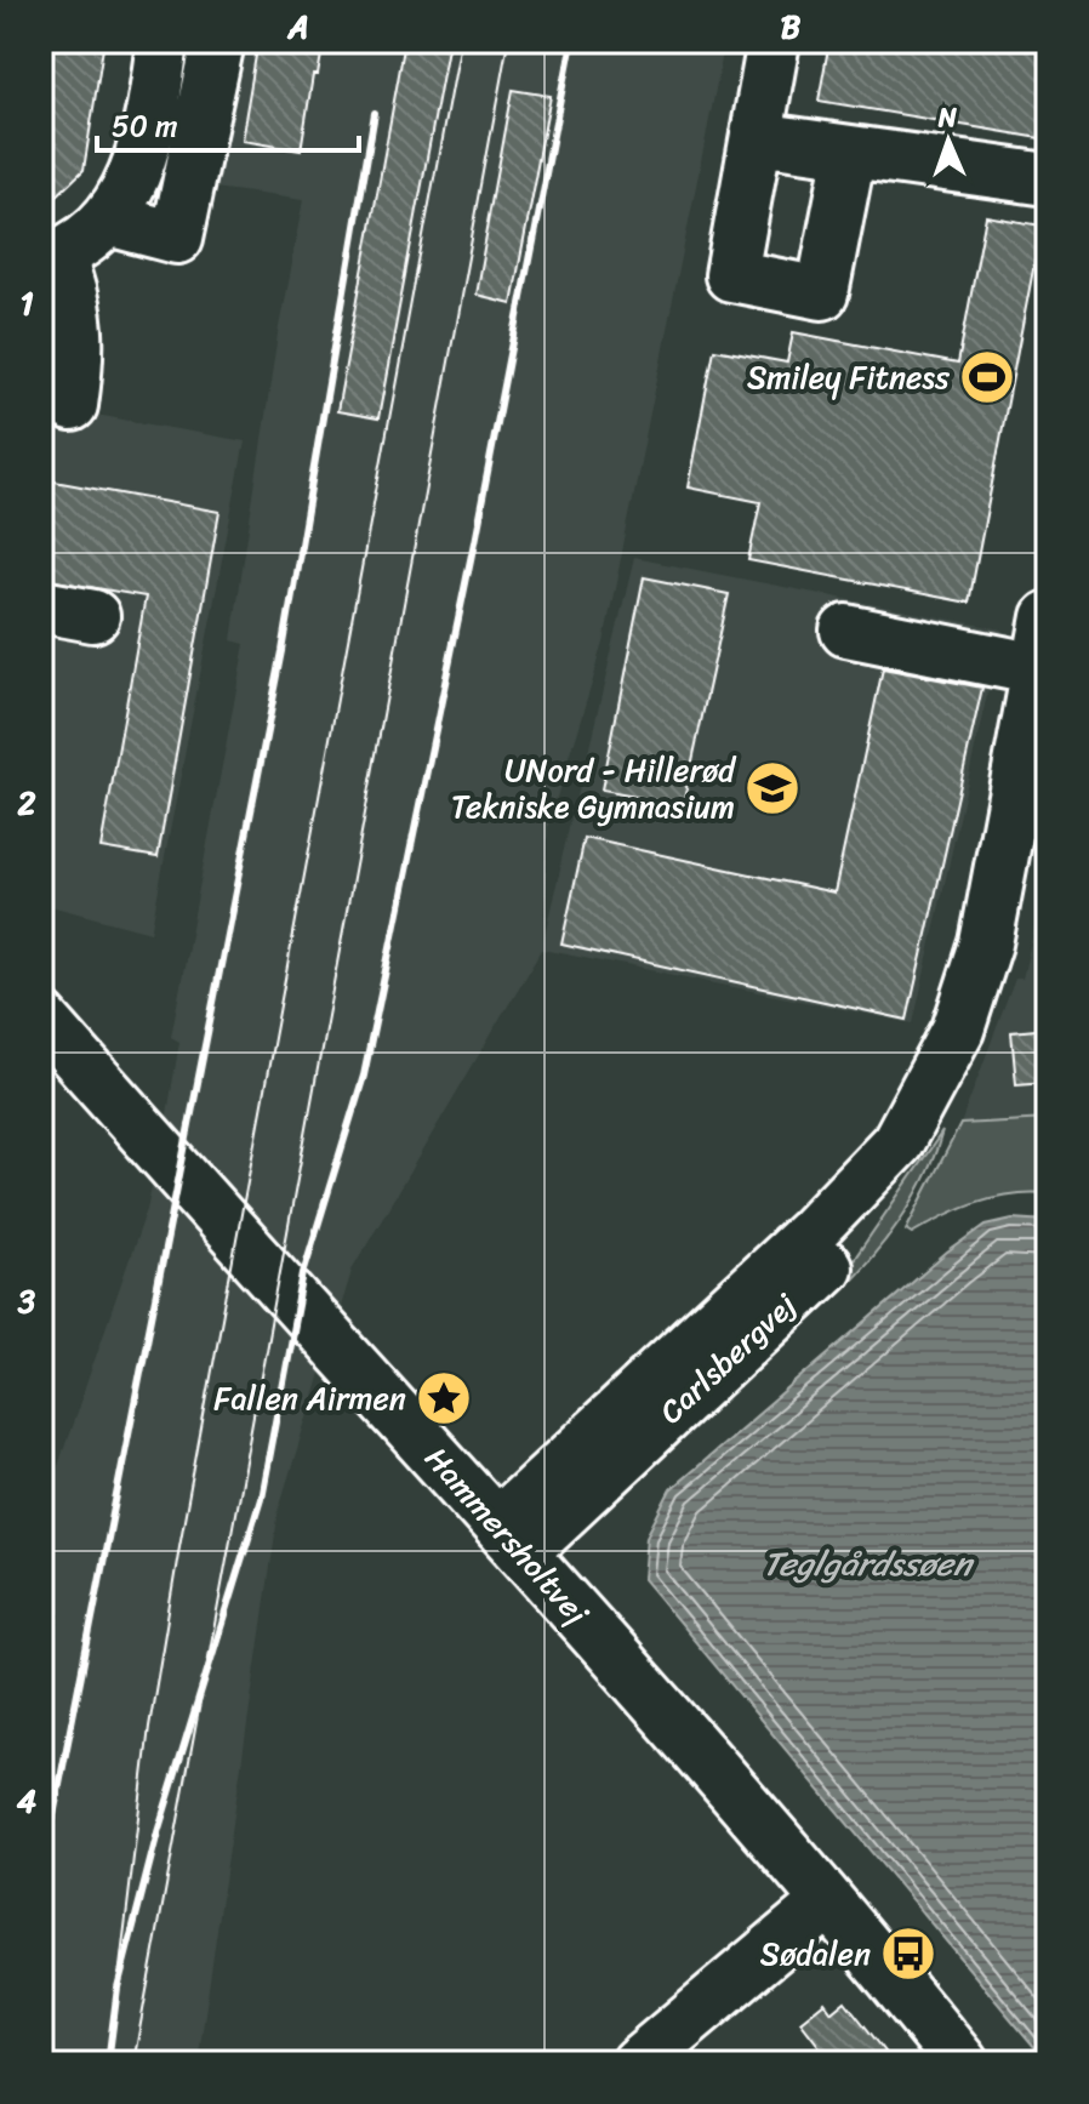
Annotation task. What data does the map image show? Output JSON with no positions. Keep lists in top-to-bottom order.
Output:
{
  "streets": {
    "street": ["Carlsbergvej", "Hammersholtvej"]
  },
  "crossings": [
    ["Carlsbergvej", "Hammersholtvej"]
  ],
  "water": ["Teglgårdssøen"],
  "places": {
    "sports": ["Smiley Fitness"],
    "school or university": ["UNord - Hillerød Tekniske Gymnasium"],
    "place": ["Fallen Airmen"],
    "bus stop": ["Sødalen"]
  },
  "scale_bar": "50 m",
  "north": "top",
  "grid": {
    "columns": ["A", "B"],
    "rows": [
      "1",
      "2",
      "3",
      "4"
    ]
  }
}
